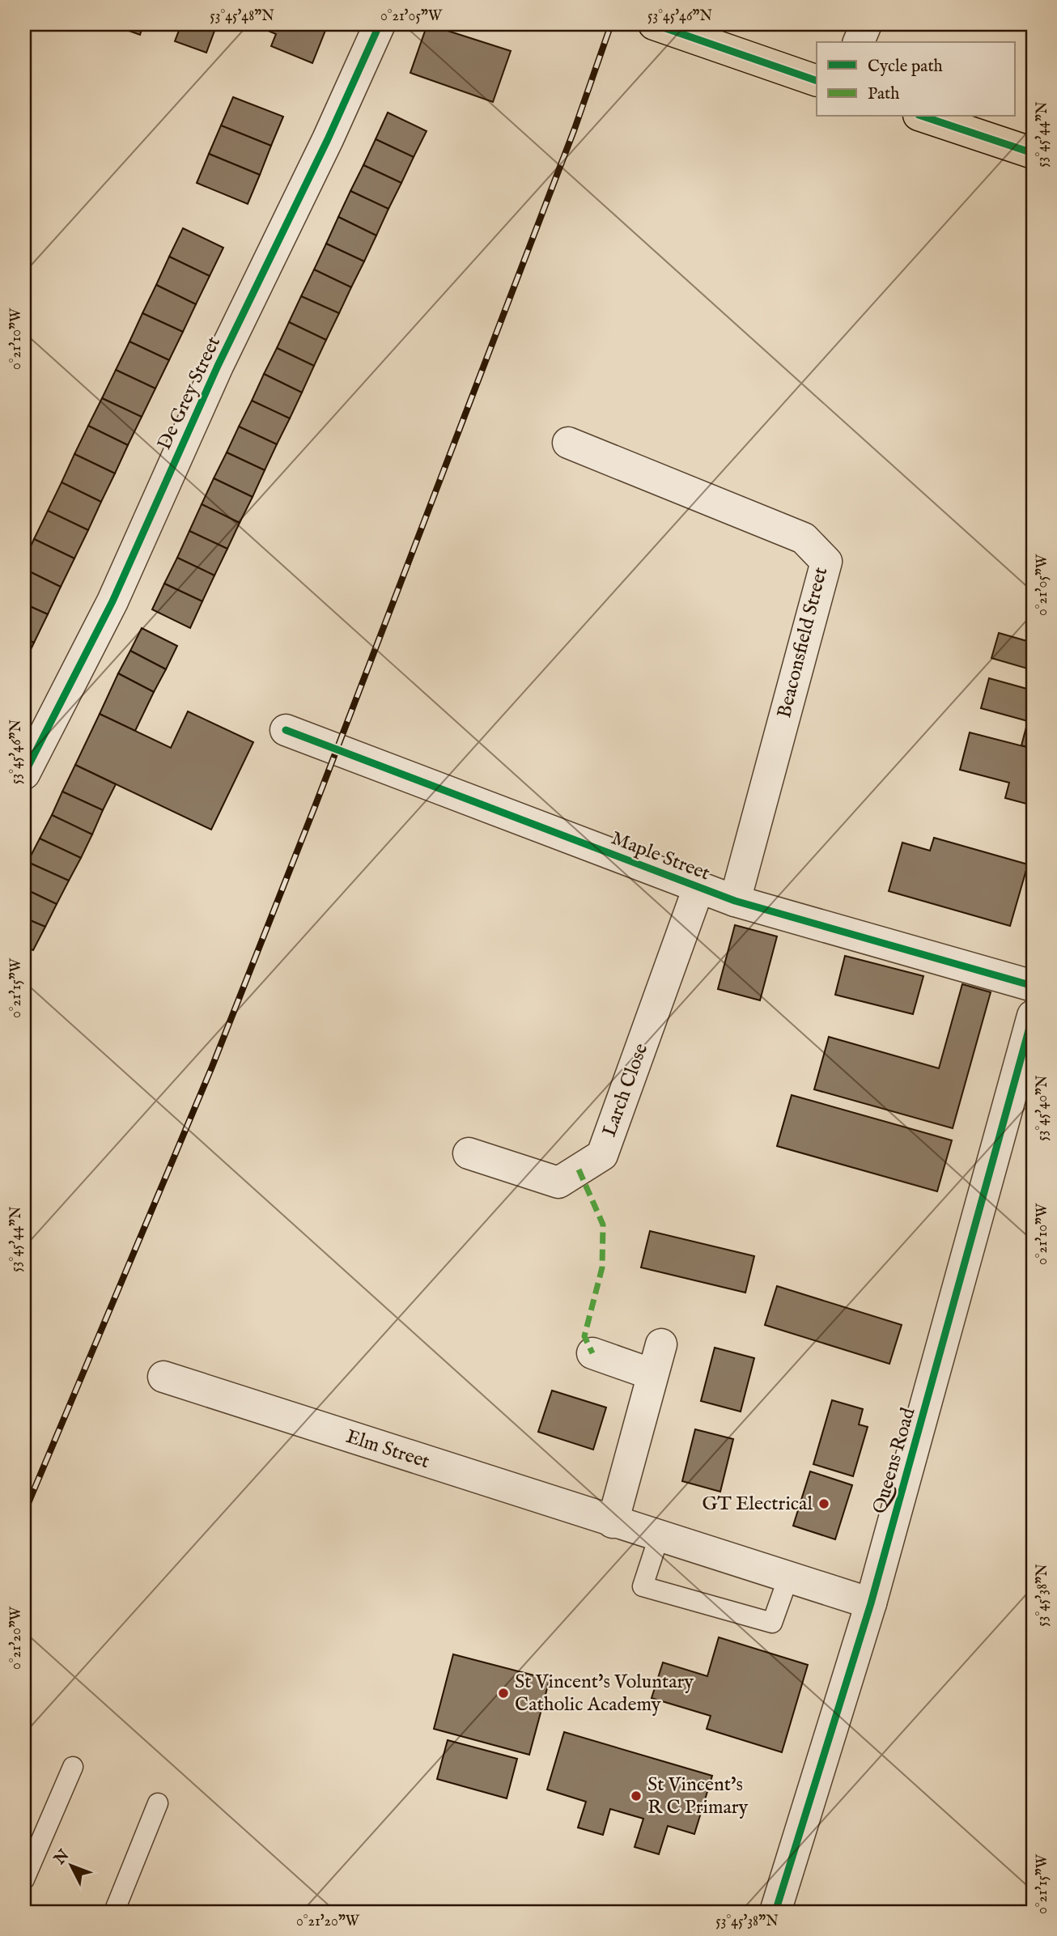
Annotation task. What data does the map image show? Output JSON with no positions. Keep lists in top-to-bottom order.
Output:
{
  "streets": {
    "street": [
      "De Grey Street",
      "Beaconsfield Street",
      "Maple Street",
      "Larch Close",
      "Elm Street",
      "Queens Road"
    ]
  },
  "crossings": [
    ["Beaconsfield Street", "Maple Street"],
    ["Maple Street", "Larch Close"],
    ["Elm Street", "Queens Road"]
  ],
  "places": ["GT Electrical", "St Vincent's Voluntary Catholic Academy", "St Vincent's R C Primary"],
  "legend": ["Cycle path", "Path"],
  "north": "top left",
  "coordinates": [
    "53°45'48\"N",
    "0°21'05\"W",
    "53°45'46\"N",
    "53°45'44\"N",
    "0°21'10\"W",
    "0°21'15\"W",
    "53°45'40\"N",
    "53°45'38\"N",
    "0°21'20\"W"
  ]
}
